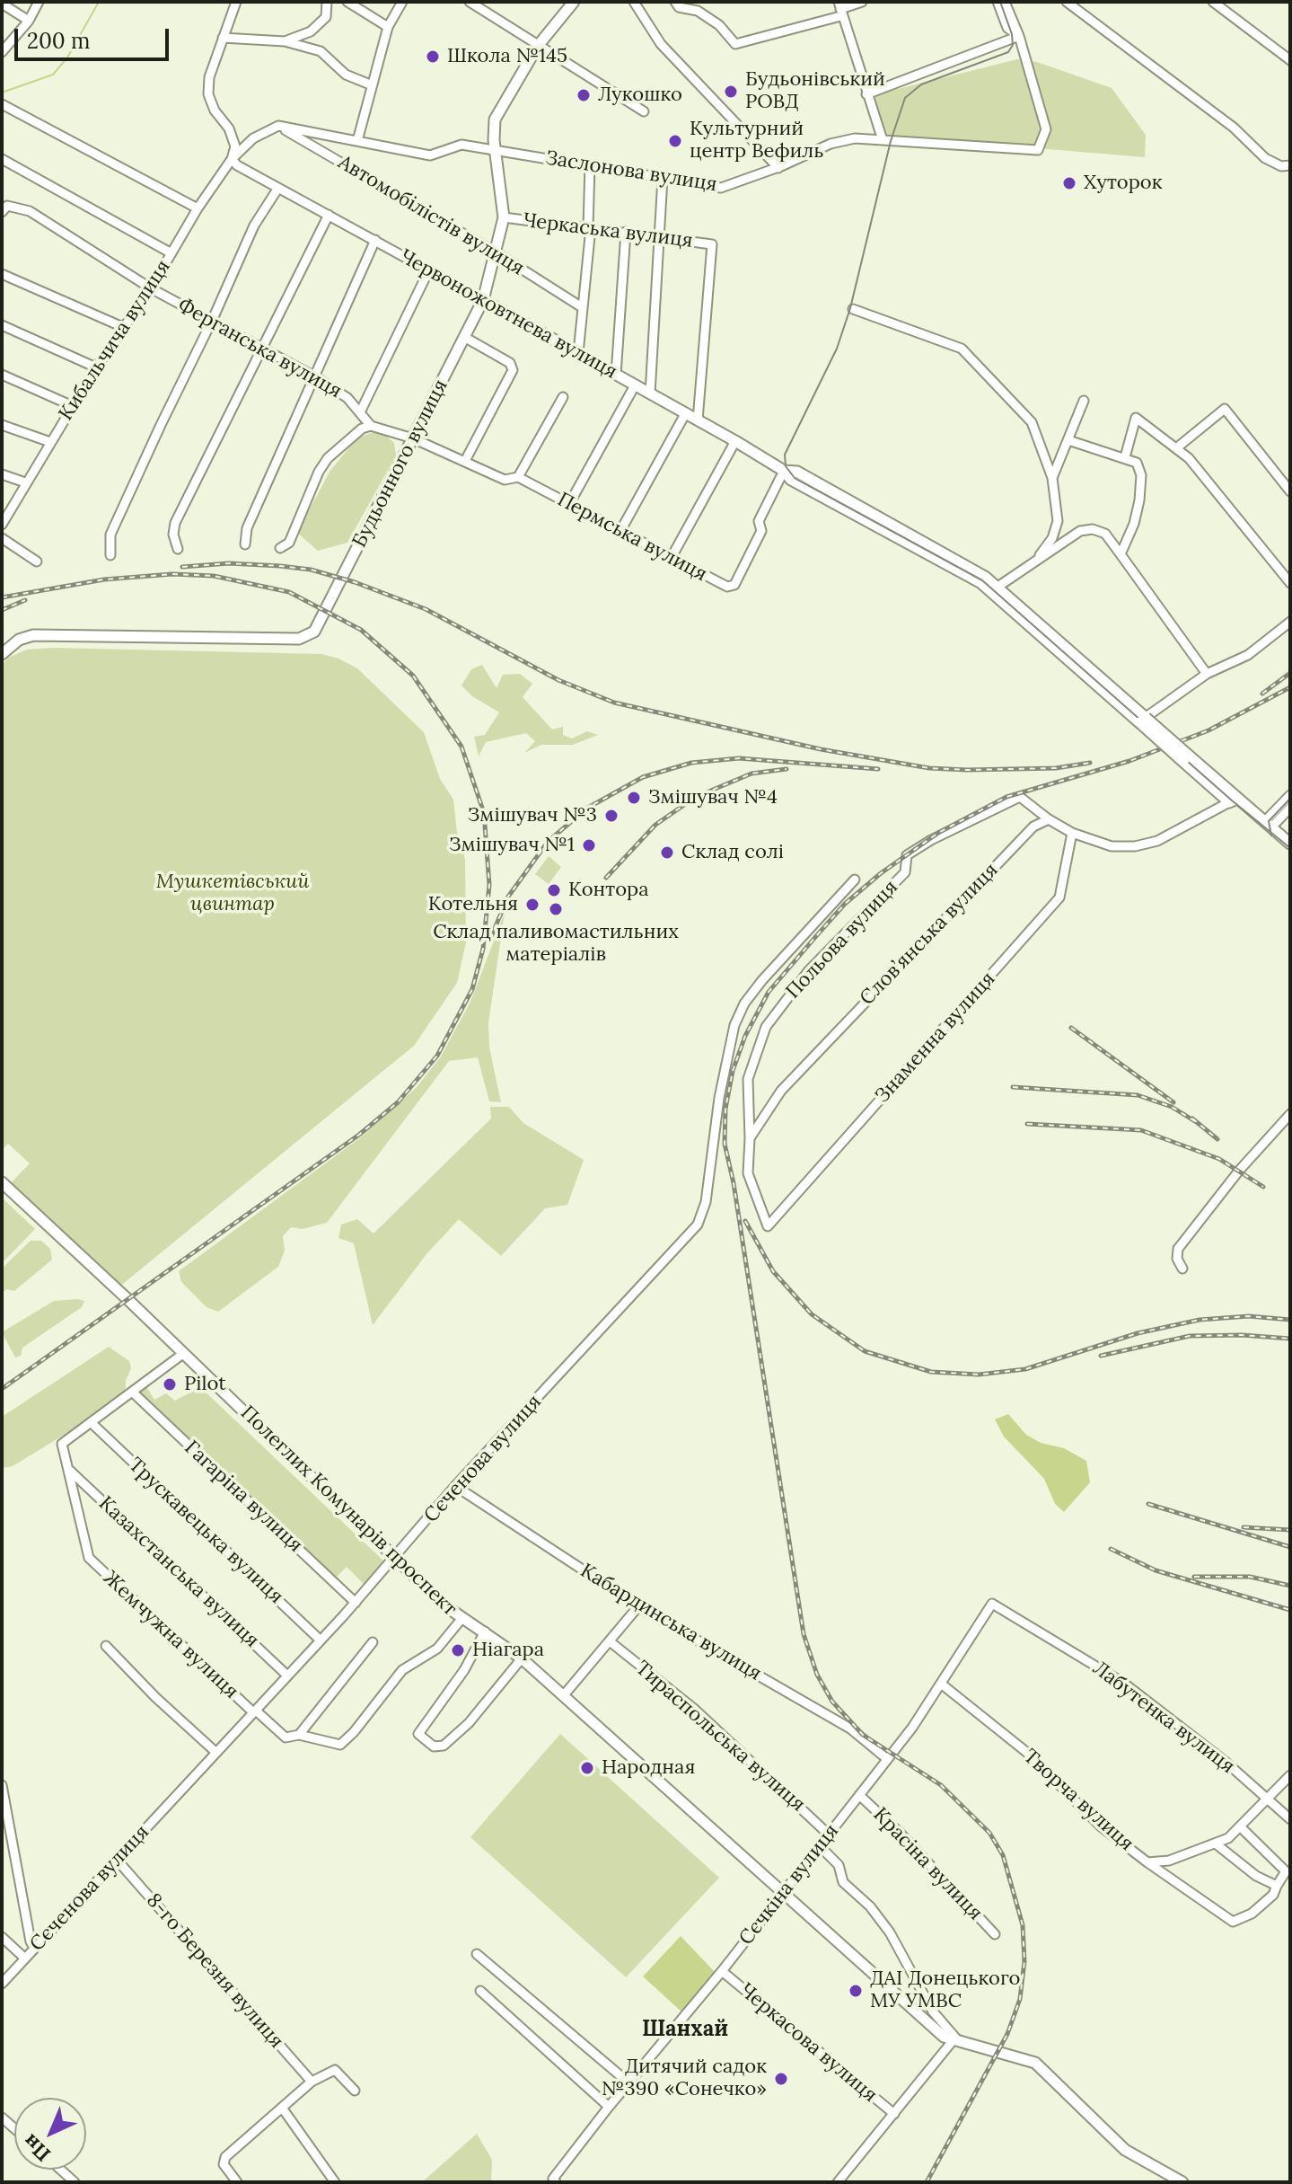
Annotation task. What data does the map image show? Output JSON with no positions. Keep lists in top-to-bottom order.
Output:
{
  "streets": {
    "main road": ["Червоножовтнева вулиця", "Будьонного вулиця", "Полеглих Комунарів проспект"],
    "street": [
      "Заслонова вулиця",
      "Автомобілістів вулиця",
      "Черкаська вулиця",
      "Кибальчича вулиця",
      "Ферганська вулиця",
      "Пермська вулиця",
      "Слов’янська вулиця",
      "Польова вулиця",
      "Знаменна вулиця",
      "Сєченова вулиця",
      "Гагаріна вулиця",
      "Трускавецька вулиця",
      "Казахстанська вулиця",
      "Кабардинська вулиця",
      "Жемчужна вулиця",
      "Лабутенка вулиця",
      "Тираспольська вулиця",
      "Творча вулиця",
      "Красіна вулиця",
      "Сєчкіна вулиця",
      "8-го Березня вулиця",
      "Черкасова вулиця"
    ]
  },
  "crossings": [
    ["Заслонова вулиця", "Автомобілістів вулиця"],
    ["Заслонова вулиця", "Будьонного вулиця"],
    ["Автомобілістів вулиця", "Будьонного вулиця"],
    ["Черкаська вулиця", "Червоножовтнева вулиця"],
    ["Черкаська вулиця", "Будьонного вулиця"],
    ["Червоножовтнева вулиця", "Кибальчича вулиця"],
    ["Червоножовтнева вулиця", "Ферганська вулиця"],
    ["Червоножовтнева вулиця", "Будьонного вулиця"],
    ["Червоножовтнева вулиця", "Пермська вулиця"],
    ["Кибальчича вулиця", "Ферганська вулиця"],
    ["Будьонного вулиця", "Пермська вулиця"],
    ["Слов’янська вулиця", "Польова вулиця"],
    ["Слов’янська вулиця", "Знаменна вулиця"],
    ["Польова вулиця", "Знаменна вулиця"],
    ["Сєченова вулиця", "Гагаріна вулиця"],
    ["Сєченова вулиця", "Полеглих Комунарів проспект"],
    ["Сєченова вулиця", "Трускавецька вулиця"],
    ["Сєченова вулиця", "Казахстанська вулиця"],
    ["Сєченова вулиця", "Кабардинська вулиця"],
    ["Сєченова вулиця", "Жемчужна вулиця"],
    ["Сєченова вулиця", "8-го Березня вулиця"],
    ["Полеглих Комунарів проспект", "Сєчкіна вулиця"],
    ["Казахстанська вулиця", "Жемчужна вулиця"],
    ["Кабардинська вулиця", "Сєчкіна вулиця"],
    ["Лабутенка вулиця", "Творча вулиця"],
    ["Лабутенка вулиця", "Сєчкіна вулиця"],
    ["Тираспольська вулиця", "Сєчкіна вулиця"],
    ["Творча вулиця", "Сєчкіна вулиця"],
    ["Красіна вулиця", "Сєчкіна вулиця"],
    ["Сєчкіна вулиця", "Черкасова вулиця"]
  ],
  "districts": ["Шанхай"],
  "parks": ["Мушкетівський цвинтар"],
  "places": [
    "Школа №145",
    "Будьонівський РОВД",
    "Лукошко",
    "Культурний центр Вефиль",
    "Хуторок",
    "Змішувач №4",
    "Змішувач №3",
    "Змішувач №1",
    "Склад солі",
    "Контора",
    "Котельня",
    "Склад паливомастильних матеріалів",
    "Pilot",
    "Ніагара",
    "Народная",
    "ДАІ Донецького МУ УМВС",
    "Дитячий садок №390 «Сонечко»"
  ],
  "scale_bar": "200 m",
  "north": "bottom left"
}
